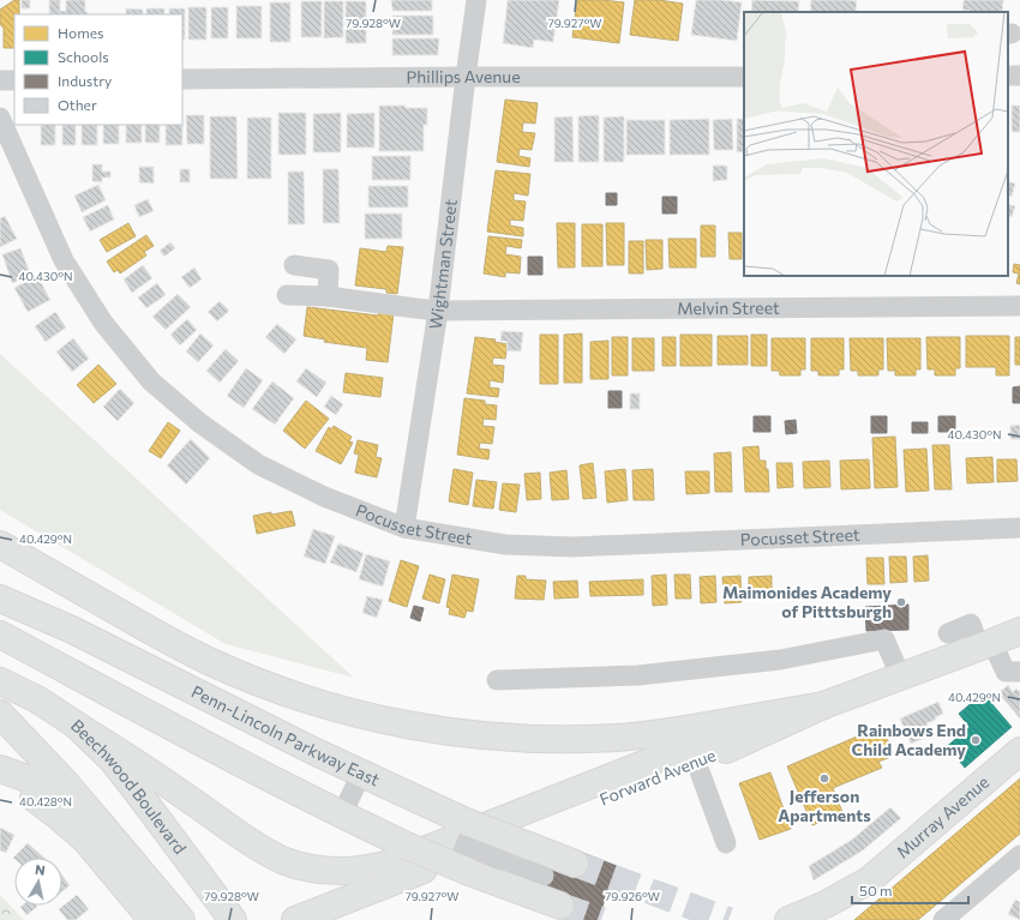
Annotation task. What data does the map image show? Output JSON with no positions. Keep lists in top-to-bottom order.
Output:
{
  "streets": {
    "main road": [
      "Penn-Lincoln Parkway East",
      "Forward Avenue",
      "Beechwood Boulevard",
      "Murray Avenue"
    ],
    "street": [
      "Phillips Avenue",
      "Wightman Street",
      "Melvin Street",
      "Pocusset Street"
    ]
  },
  "crossings": [
    ["Phillips Avenue", "Wightman Street"],
    ["Wightman Street", "Melvin Street"],
    ["Wightman Street", "Pocusset Street"]
  ],
  "places": ["Maimonides Academy of Pitttsburgh", "Rainbows End Child Academy", "Jefferson Apartments"],
  "legend": [
    "Homes",
    "Schools",
    "Industry",
    "Other"
  ],
  "scale_bar": "50 m",
  "north": "top",
  "coordinates": [
    "79.928°W",
    "79.927°W",
    "40.430°N",
    "40.429°N",
    "40.428°N",
    "79.926°W"
  ]
}
